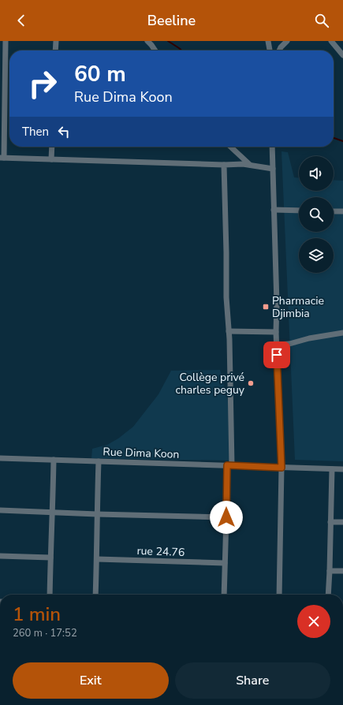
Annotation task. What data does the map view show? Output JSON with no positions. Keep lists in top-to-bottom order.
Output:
{
  "streets": {
    "street": ["Rue Dima Koon", "rue 24.76"]
  },
  "places": {
    "transit": ["Pharmacie Djimbia"],
    "other": ["Collège privé charles peguy"]
  },
  "page": {
    "header": "Beeline",
    "turn": ["60 m", "Rue Dima Koon"],
    "then": "Then",
    "heading": ["1 min", "260 m · 17:52"],
    "buttons": ["Exit", "Share"]
  }
}
